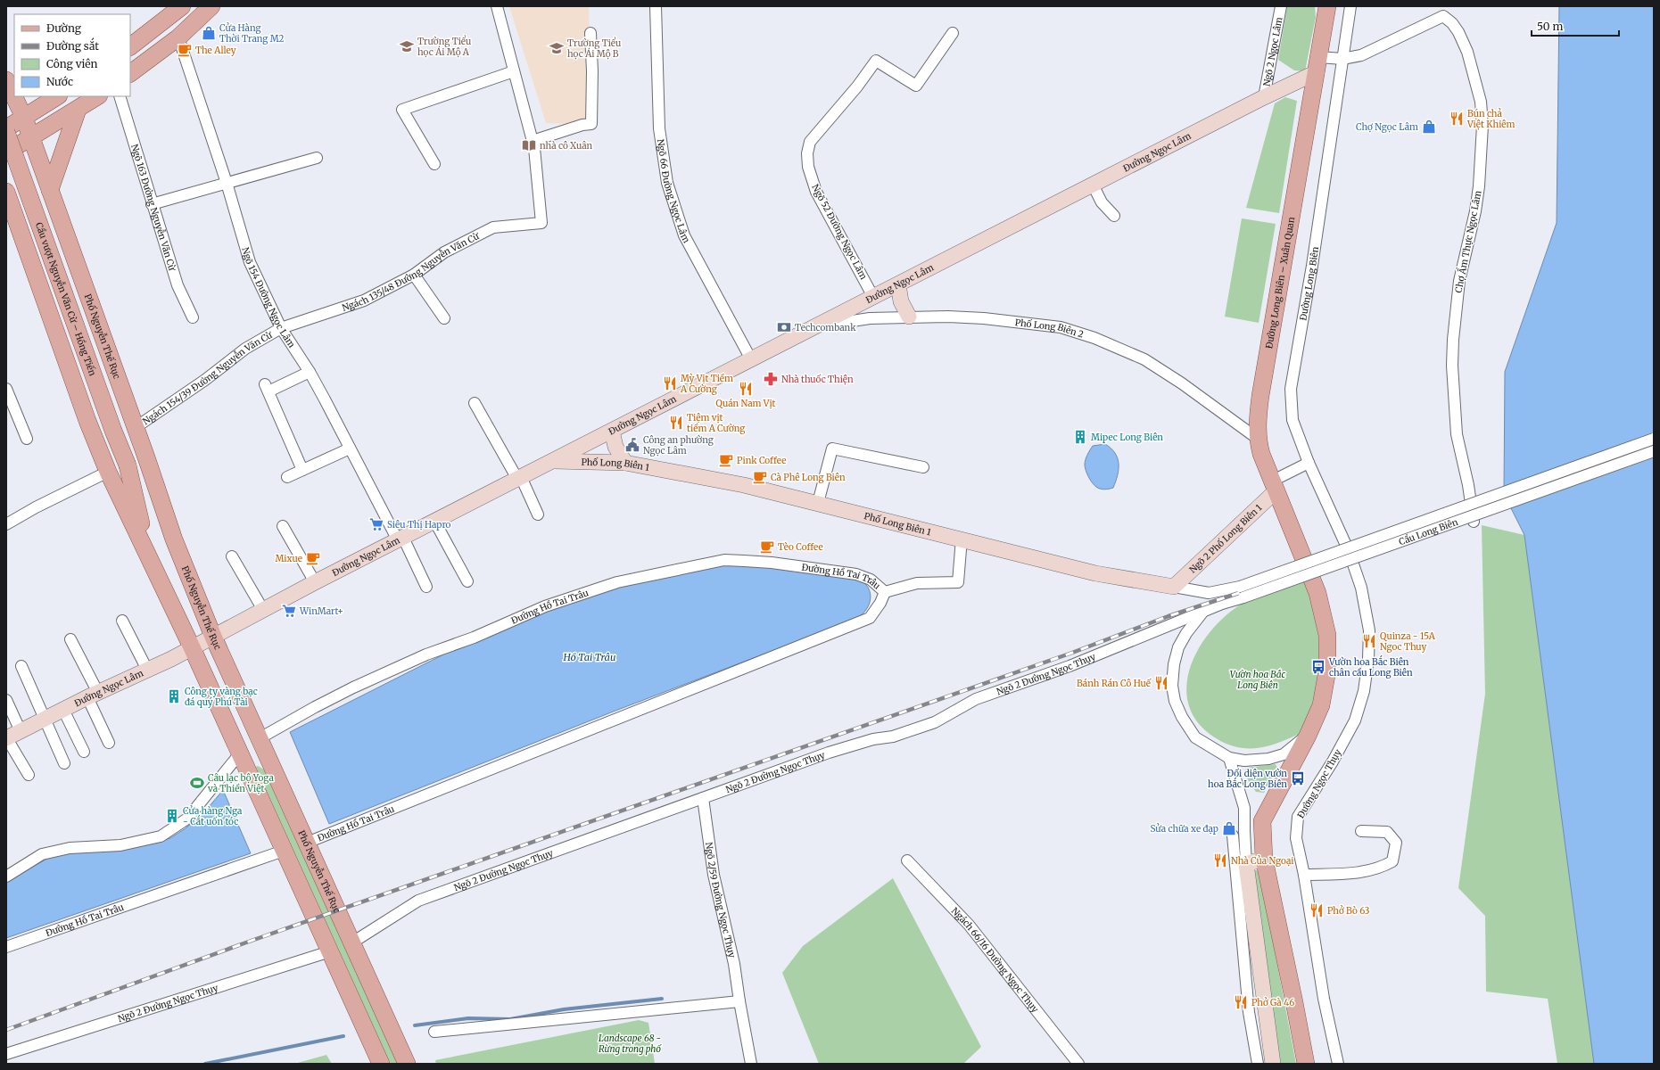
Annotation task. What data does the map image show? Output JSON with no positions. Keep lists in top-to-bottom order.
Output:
{
  "streets": {
    "main road": [
      "Đường Ngọc Lâm",
      "Đường Long Biên – Xuân Quan",
      "Cầu vượt Nguyễn Văn Cừ – Hồng Tiến",
      "Phố Nguyễn Thế Rục",
      "Phố Long Biên 1",
      "Ngõ 2 Phố Long Biên 1"
    ],
    "street": [
      "Ngõ 2 Ngọc Lâm",
      "Ngõ 66 Đường Ngọc Lâm",
      "Ngõ 163 Đường Nguyễn Văn Cừ",
      "Ngõ 52 Đường Ngọc Lâm",
      "Chợ Ẩm Thực Ngọc Lâm",
      "Ngách 135/48 Đường Nguyễn Văn Cừ",
      "Đường Long Biên",
      "Ngõ 154 Đường Ngọc Lâm",
      "Phố Long Biên 2",
      "Ngách 154/39 Đường Nguyễn Văn Cừ",
      "Cầu Long Biên",
      "Đường Hồ Tai Trâu",
      "Ngõ 2 Đường Ngọc Thụy",
      "Đường Ngọc Thụy",
      "Ngõ 2/59 Đường Ngọc Thụy",
      "Ngách 66/16 Đường Ngọc Thụy"
    ]
  },
  "crossings": [
    ["Ngõ 2 Ngọc Lâm", "Đường Ngọc Lâm"],
    ["Đường Ngọc Lâm", "Ngõ 66 Đường Ngọc Lâm"],
    ["Đường Ngọc Lâm", "Ngõ 52 Đường Ngọc Lâm"],
    ["Đường Ngọc Lâm", "Chợ Ẩm Thực Ngọc Lâm"],
    ["Đường Ngọc Lâm", "Đường Long Biên – Xuân Quan"],
    ["Đường Ngọc Lâm", "Ngõ 154 Đường Ngọc Lâm"],
    ["Đường Ngọc Lâm", "Phố Long Biên 2"],
    ["Đường Ngọc Lâm", "Phố Nguyễn Thế Rục"],
    ["Đường Ngọc Lâm", "Phố Long Biên 1"],
    ["Chợ Ẩm Thực Ngọc Lâm", "Đường Long Biên – Xuân Quan"],
    ["Chợ Ẩm Thực Ngọc Lâm", "Đường Long Biên"],
    ["Ngách 135/48 Đường Nguyễn Văn Cừ", "Ngõ 154 Đường Ngọc Lâm"],
    ["Ngách 135/48 Đường Nguyễn Văn Cừ", "Ngách 154/39 Đường Nguyễn Văn Cừ"],
    ["Đường Long Biên – Xuân Quan", "Phố Long Biên 2"],
    ["Đường Long Biên – Xuân Quan", "Ngõ 2 Phố Long Biên 1"],
    ["Đường Long Biên", "Đường Ngọc Thụy"],
    ["Ngõ 154 Đường Ngọc Lâm", "Ngách 154/39 Đường Nguyễn Văn Cừ"],
    ["Phố Nguyễn Thế Rục", "Ngách 154/39 Đường Nguyễn Văn Cừ"],
    ["Phố Nguyễn Thế Rục", "Đường Hồ Tai Trâu"],
    ["Phố Nguyễn Thế Rục", "Ngõ 2 Đường Ngọc Thụy"],
    ["Phố Long Biên 1", "Cầu Long Biên"],
    ["Phố Long Biên 1", "Ngõ 2 Phố Long Biên 1"],
    ["Cầu Long Biên", "Ngõ 2 Đường Ngọc Thụy"],
    ["Ngõ 2 Đường Ngọc Thụy", "Ngõ 2/59 Đường Ngọc Thụy"]
  ],
  "water": ["Hồ Tai Trâu"],
  "parks": ["Vườn hoa Bắc Long Biên", "Landscape 68 - Rừng trong phố"],
  "places": {
    "shop": ["Cửa Hàng Thời Trang M2", "Chợ Ngọc Lâm", "Sửa chữa xe đạp"],
    "school or university": ["Trường Tiểu học Ái Mộ A", "Trường Tiểu học Ái Mộ B"],
    "cafe": [
      "The Alley",
      "Pink Coffee",
      "Cà Phê Long Biên",
      "Tèo Coffee",
      "Mixue"
    ],
    "restaurant": [
      "Bún chả Việt Khiêm",
      "Mỳ Vịt Tiềm A Cường",
      "Quán Nam Vịt",
      "Tiệm vịt tiềm A Cường",
      "Quinza - 15A Ngoc Thuy",
      "Bánh Rán Cô Huế",
      "Nhà Của Ngoại",
      "Phở Bò 63",
      "Phở Gà 46"
    ],
    "library": ["nhà cô Xuân"],
    "bank": ["Techcombank"],
    "pharmacy": ["Nhà thuốc Thiện"],
    "building": ["Mipec Long Biên", "Công ty vàng bạc đá quý Phú Tài", "Cửa hàng Nga - Cắt uốn tóc"],
    "public building": ["Công an phường Ngọc Lâm"],
    "supermarket": ["Siêu Thị Hapro", "WinMart+"],
    "bus stop": ["Vườn hoa Bắc Biên chân cầu Long Biên", "Đối diện vườn hoa Bắc Long Biên"],
    "sports": ["Câu lạc bộ Yoga và Thiền Việt"]
  },
  "legend": [
    "Đường",
    "Đường sắt",
    "Công viên",
    "Nước"
  ],
  "scale_bar": "50 m"
}
